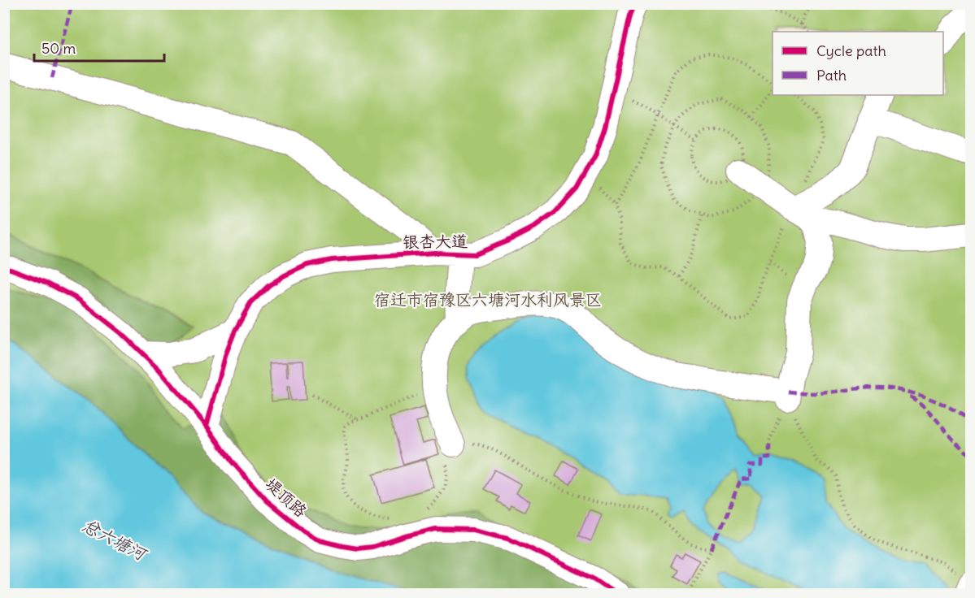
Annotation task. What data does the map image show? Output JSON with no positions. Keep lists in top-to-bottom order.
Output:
{
  "streets": {
    "street": ["银杏大道", "堤顶路"]
  },
  "crossings": [
    ["银杏大道", "堤顶路"]
  ],
  "water": ["总六塘河"],
  "parks": ["宿迁市宿豫区六塘河水利风景区"],
  "legend": ["Cycle path", "Path"],
  "scale_bar": "50 m"
}
